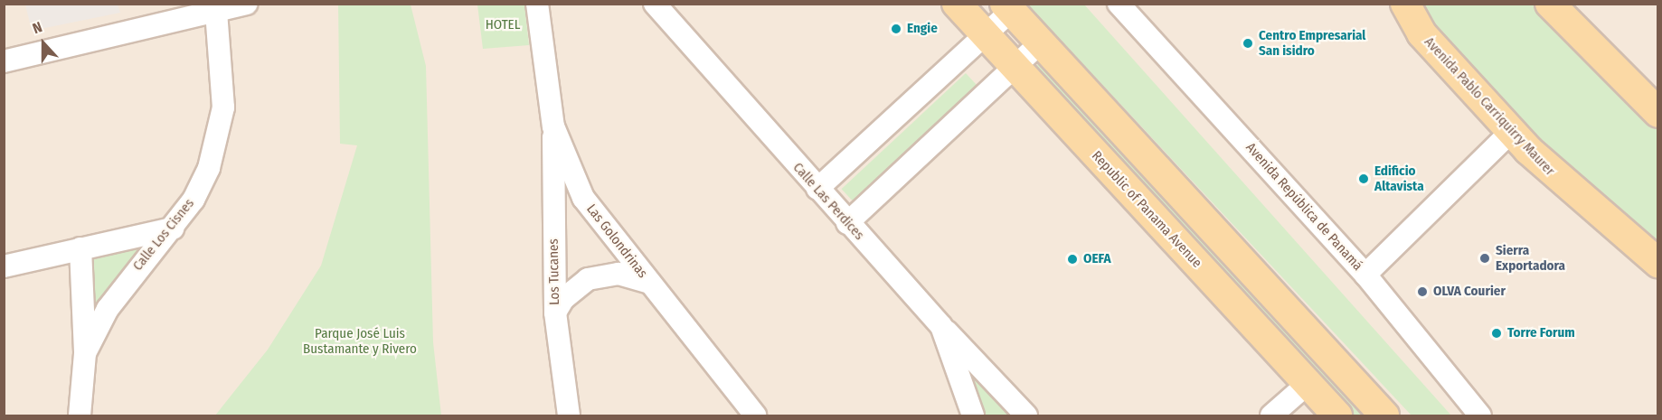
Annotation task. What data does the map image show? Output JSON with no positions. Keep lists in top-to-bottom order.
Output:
{
  "streets": {
    "main road": ["Avenida Pablo Carriquirry Maurer", "Republic of Panama Avenue"],
    "street": [
      "Calle Las Perdices",
      "Avenida República de Panamá",
      "Calle Los Cisnes",
      "Las Golondrinas",
      "Los Tucanes"
    ]
  },
  "crossings": [
    ["Las Golondrinas", "Los Tucanes"]
  ],
  "parks": ["HOTEL", "Parque José Luis Bustamante y Rivero"],
  "places": [
    "Engie",
    "Centro Empresarial San isidro",
    "Edificio Altavista",
    "Sierra Exportadora",
    "OEFA",
    "OLVA Courier",
    "Torre Forum"
  ],
  "north": "top"
}
